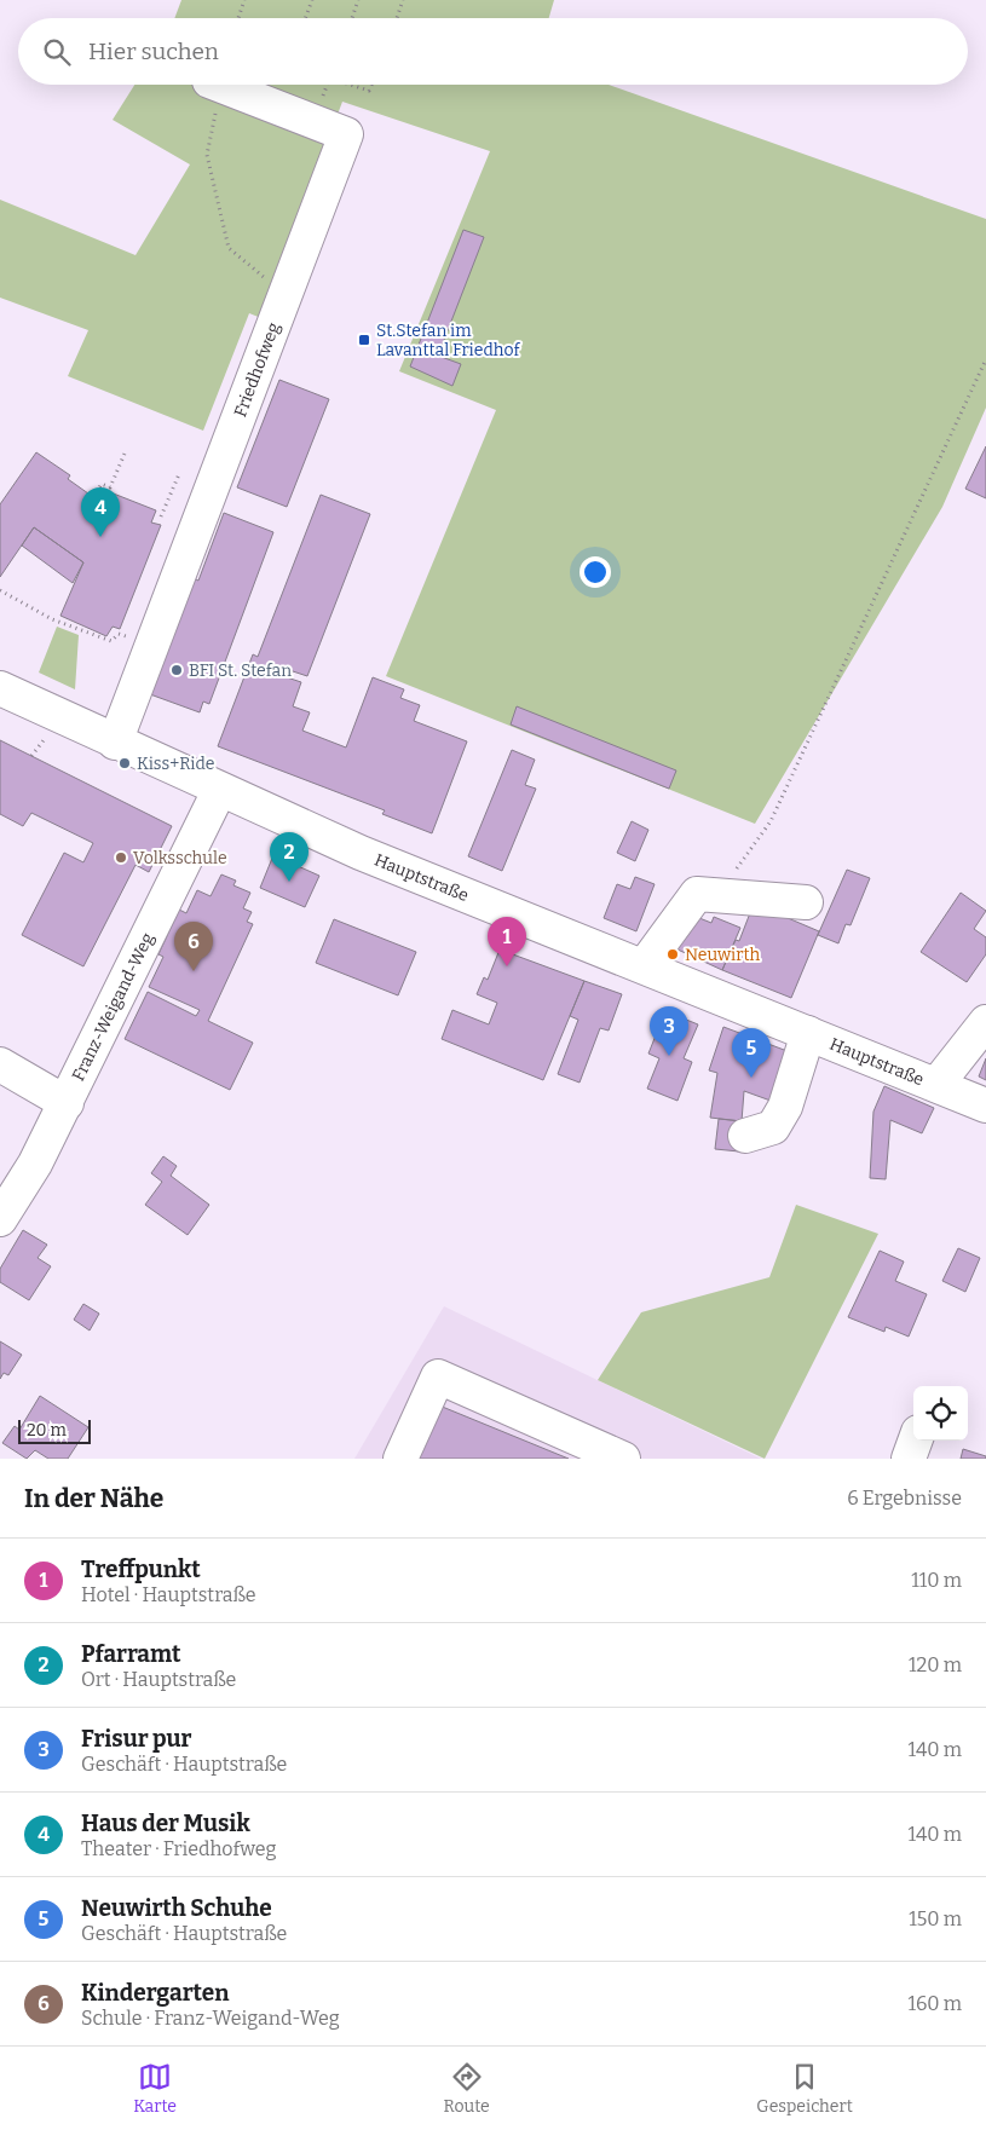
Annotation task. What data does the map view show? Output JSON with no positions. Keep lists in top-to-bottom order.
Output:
{
  "streets": {
    "street": ["Friedhofweg", "Hauptstraße", "Franz-Weigand-Weg"]
  },
  "crossings": [
    ["Friedhofweg", "Hauptstraße"],
    ["Hauptstraße", "Franz-Weigand-Weg"]
  ],
  "places": {
    "transit": ["St.Stefan im Lavanttal Friedhof"],
    "other": [
      "BFI St. Stefan",
      "Kiss+Ride",
      "Volksschule",
      "Neuwirth"
    ]
  },
  "scale_bar": "20 m",
  "page": {
    "search": "Hier suchen",
    "pins": [
      "4",
      "2",
      "1",
      "6",
      "3",
      "5"
    ],
    "scale": "20 m",
    "heading": ["In der Nähe", "6 Ergebnisse"],
    "list": [
      {
        "mark": "1",
        "name": "Treffpunkt",
        "note": "Hotel · Hauptstraße",
        "value": "110 m"
      },
      {
        "mark": "2",
        "name": "Pfarramt",
        "note": "Ort · Hauptstraße",
        "value": "120 m"
      },
      {
        "mark": "3",
        "name": "Frisur pur",
        "note": "Geschäft · Hauptstraße",
        "value": "140 m"
      },
      {
        "mark": "4",
        "name": "Haus der Musik",
        "note": "Theater · Friedhofweg",
        "value": "140 m"
      },
      {
        "mark": "5",
        "name": "Neuwirth Schuhe",
        "note": "Geschäft · Hauptstraße",
        "value": "150 m"
      },
      {
        "mark": "6",
        "name": "Kindergarten",
        "note": "Schule · Franz-Weigand-Weg",
        "value": "160 m"
      }
    ],
    "nav": ["Karte", "Route", "Gespeichert"]
  }
}
